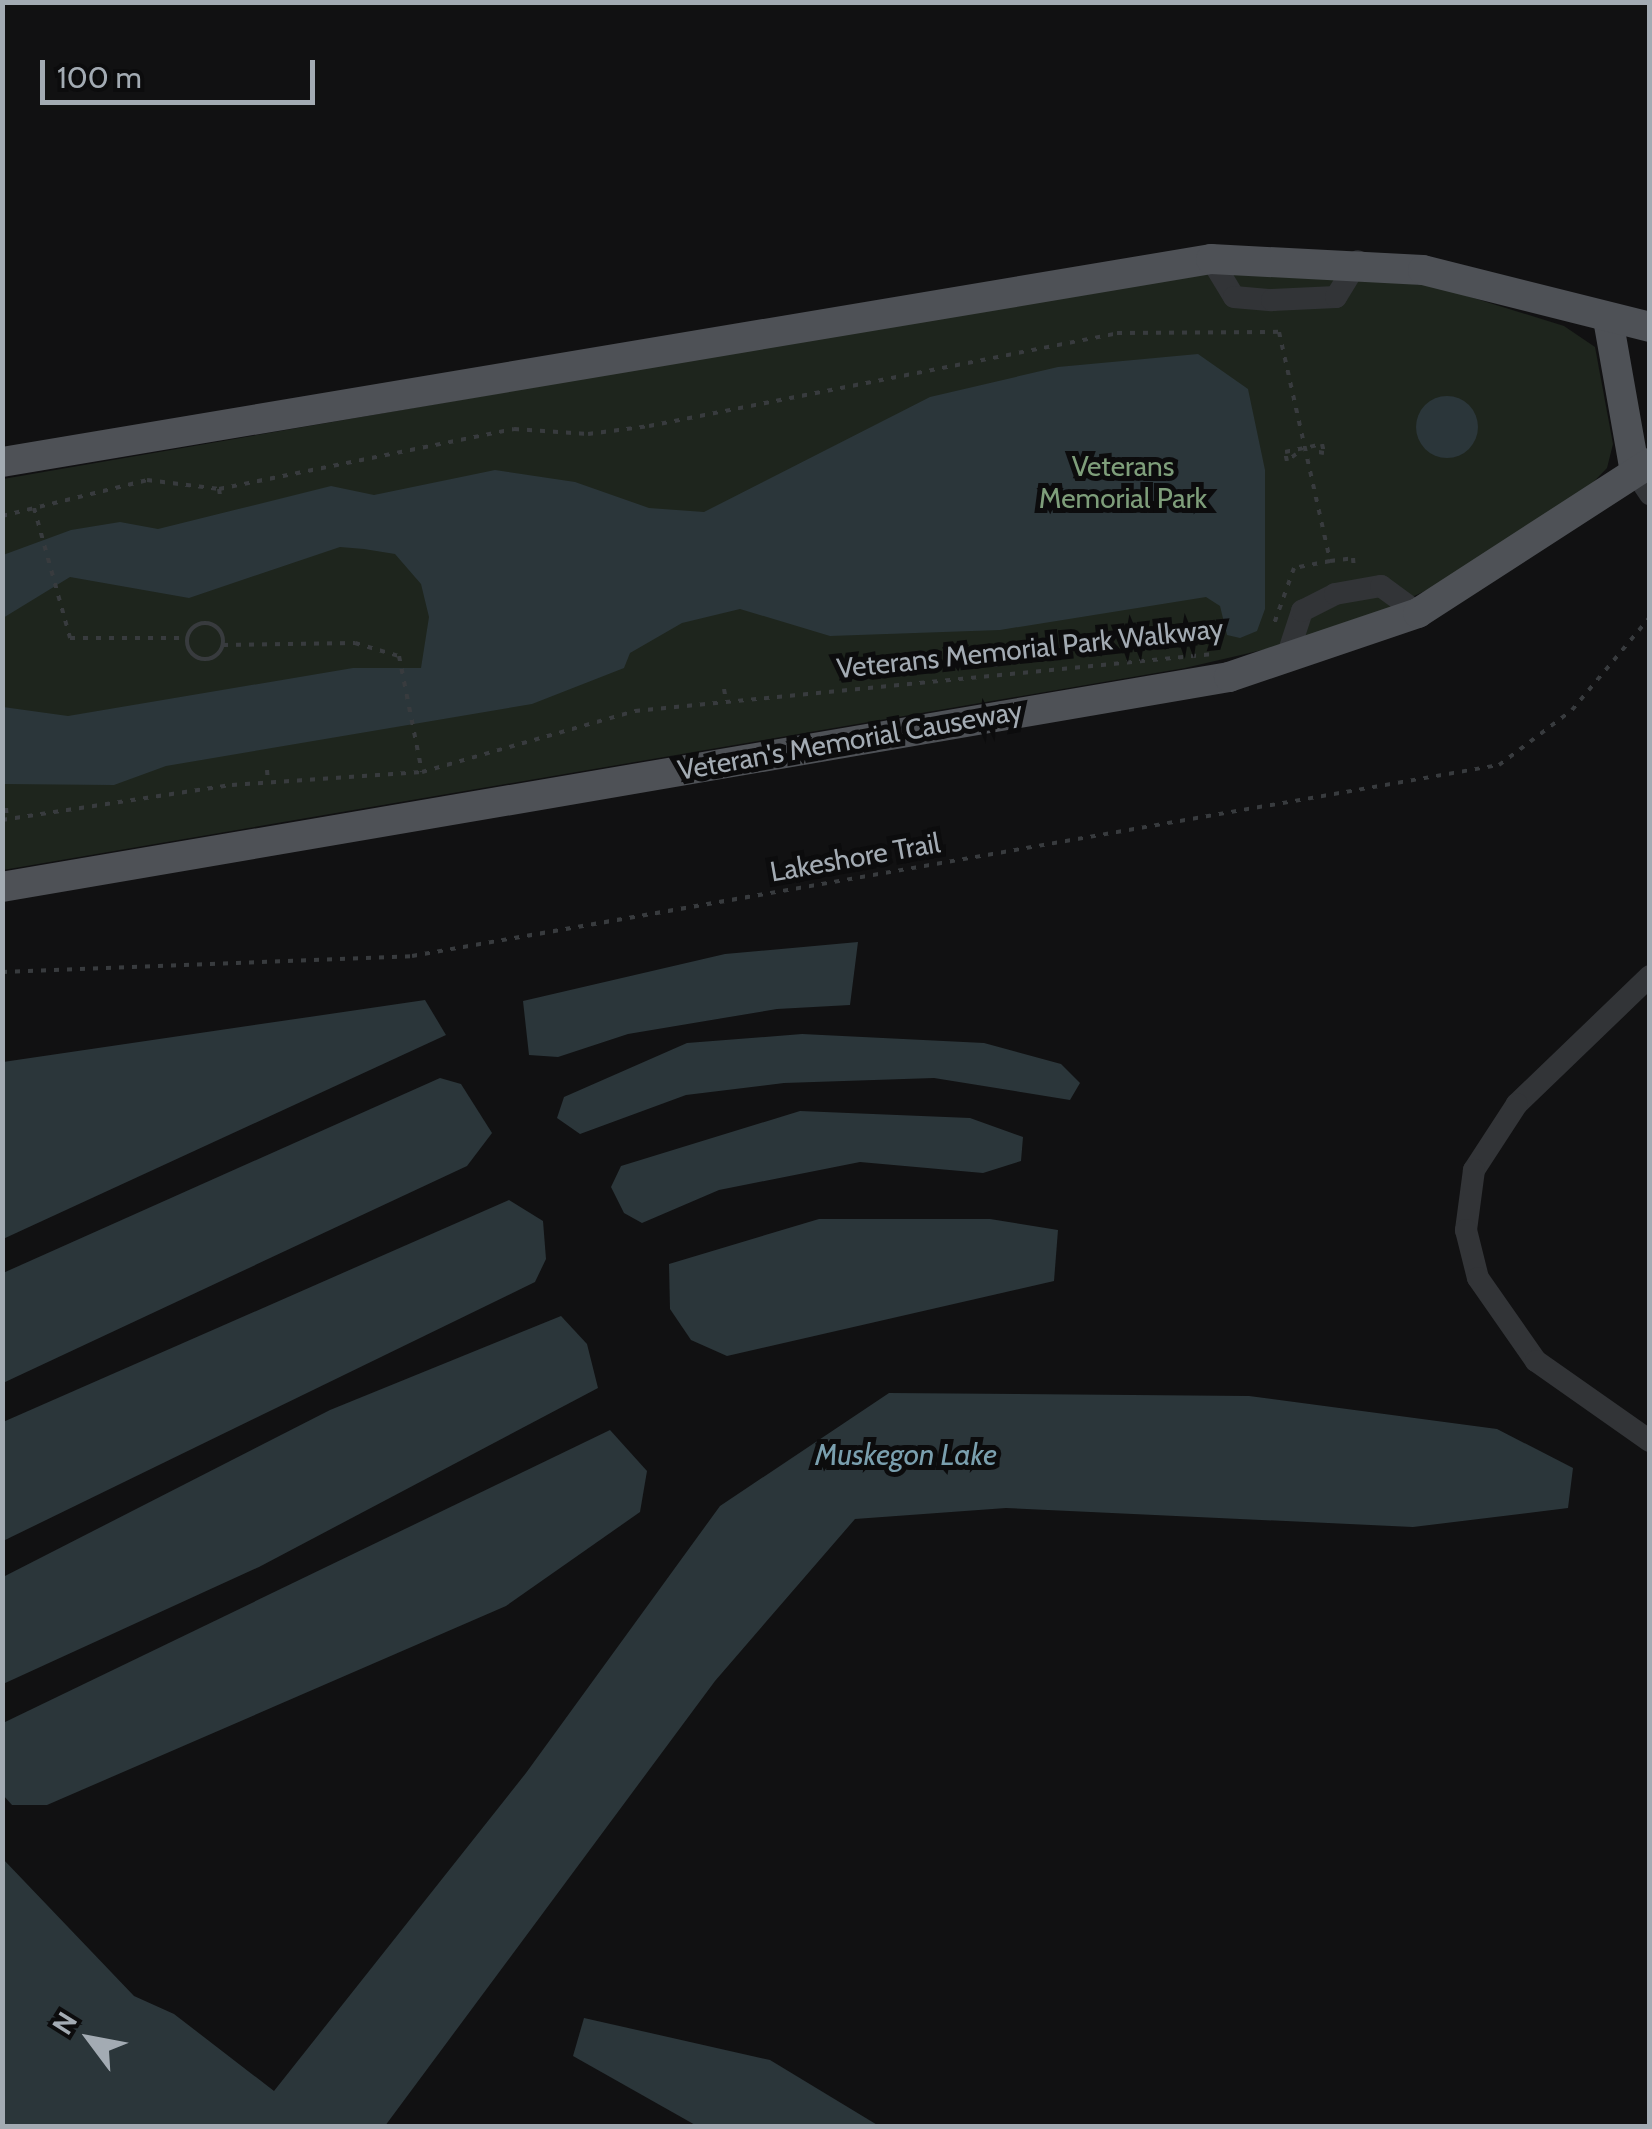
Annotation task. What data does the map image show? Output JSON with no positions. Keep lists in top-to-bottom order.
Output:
{
  "streets": {
    "main road": ["Veteran's Memorial Causeway"],
    "path": ["Veterans Memorial Park Walkway", "Lakeshore Trail"]
  },
  "water": ["Muskegon Lake"],
  "parks": ["Veterans Memorial Park"],
  "scale_bar": "100 m",
  "north": "top left"
}
